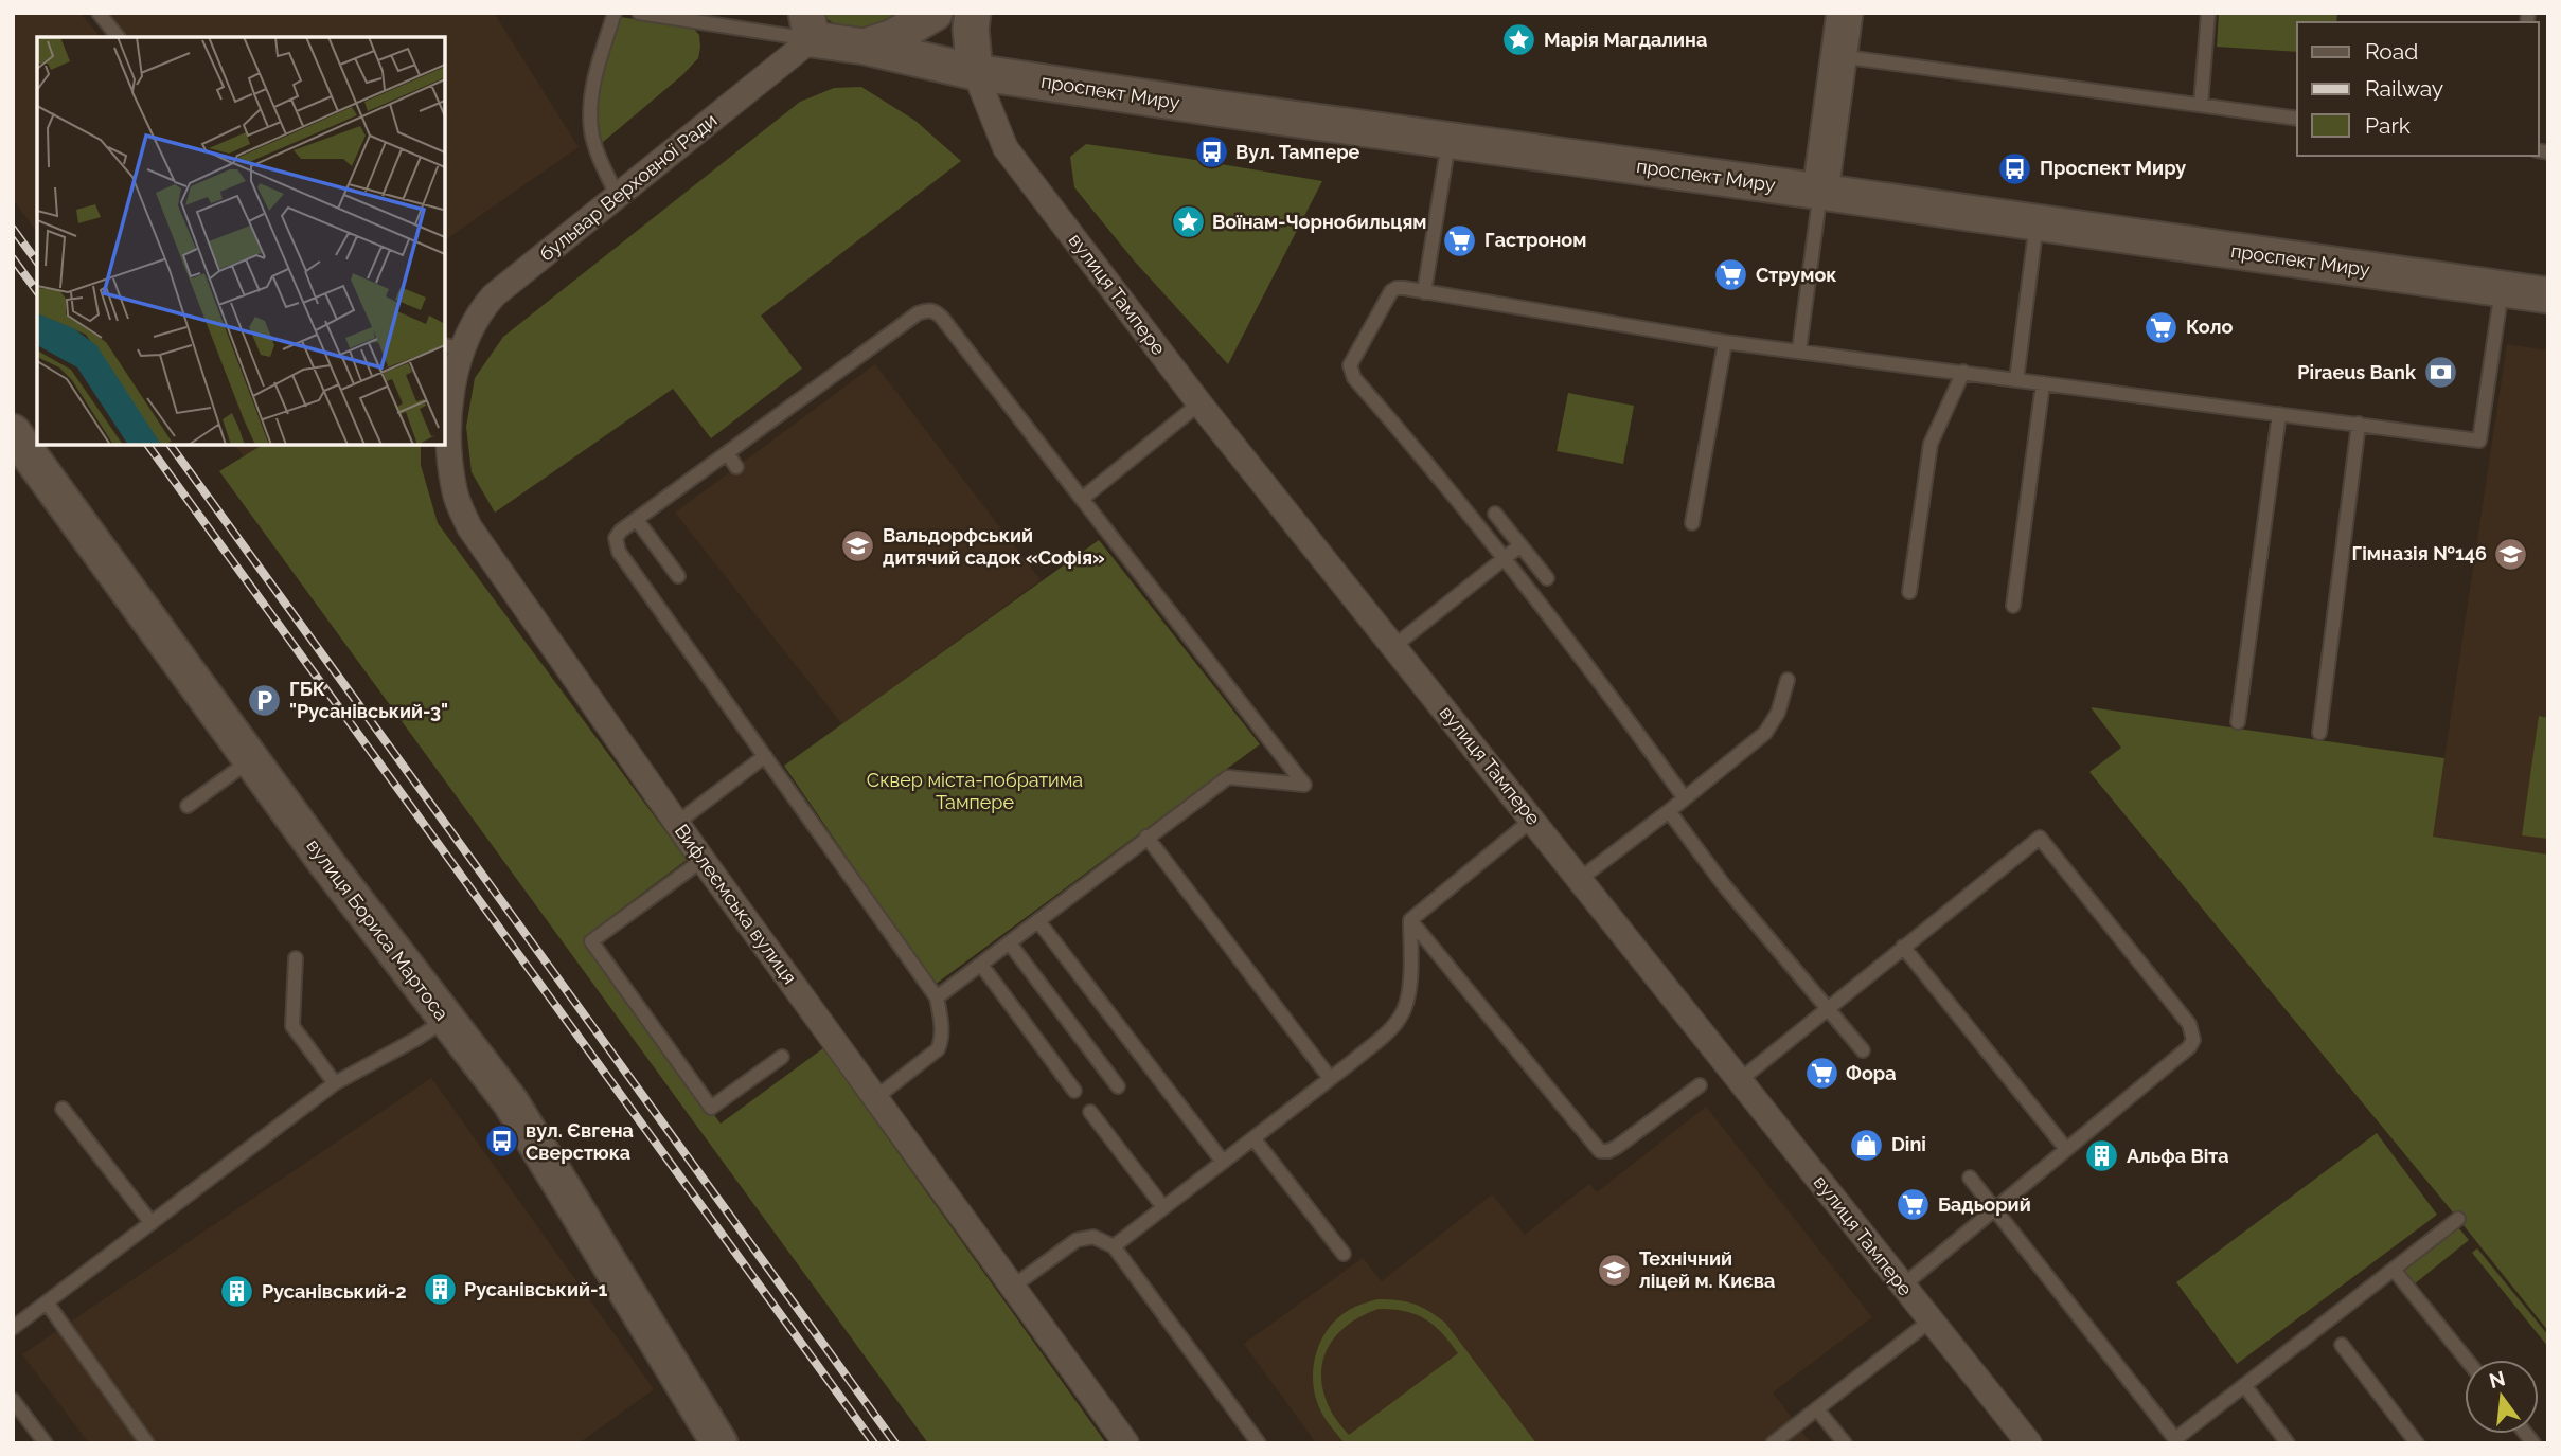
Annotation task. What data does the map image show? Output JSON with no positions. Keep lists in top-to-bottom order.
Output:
{
  "streets": {
    "main road": ["проспект Миру", "вулиця Бориса Мартоса"],
    "street": ["бульвар Верховної Ради", "вулиця Тампере", "Вифлеємська вулиця"]
  },
  "crossings": [
    ["проспект Миру", "вулиця Тампере"],
    ["бульвар Верховної Ради", "Вифлеємська вулиця"]
  ],
  "parks": ["Сквер міста-побратима Тампере"],
  "places": {
    "place": ["Марія Магдалина", "Воїнам-Чорнобильцям"],
    "bus stop": ["Вул. Тампере", "Проспект Миру", "вул. Євгена Сверстюка"],
    "supermarket": [
      "Гастроном",
      "Струмок",
      "Коло",
      "Фора",
      "Бадьорий"
    ],
    "bank": ["Piraeus Bank"],
    "school or university": ["Вальдорфський дитячий садок «Софія»", "Гімназія №146", "Технічний ліцей м. Києва"],
    "parking": ["ГБК \"Русанівський-3\""],
    "shop": ["Dini"],
    "building": ["Альфа Віта", "Русанівський-1", "Русанівський-2"]
  },
  "legend": ["Road", "Railway", "Park"],
  "north": "top"
}
